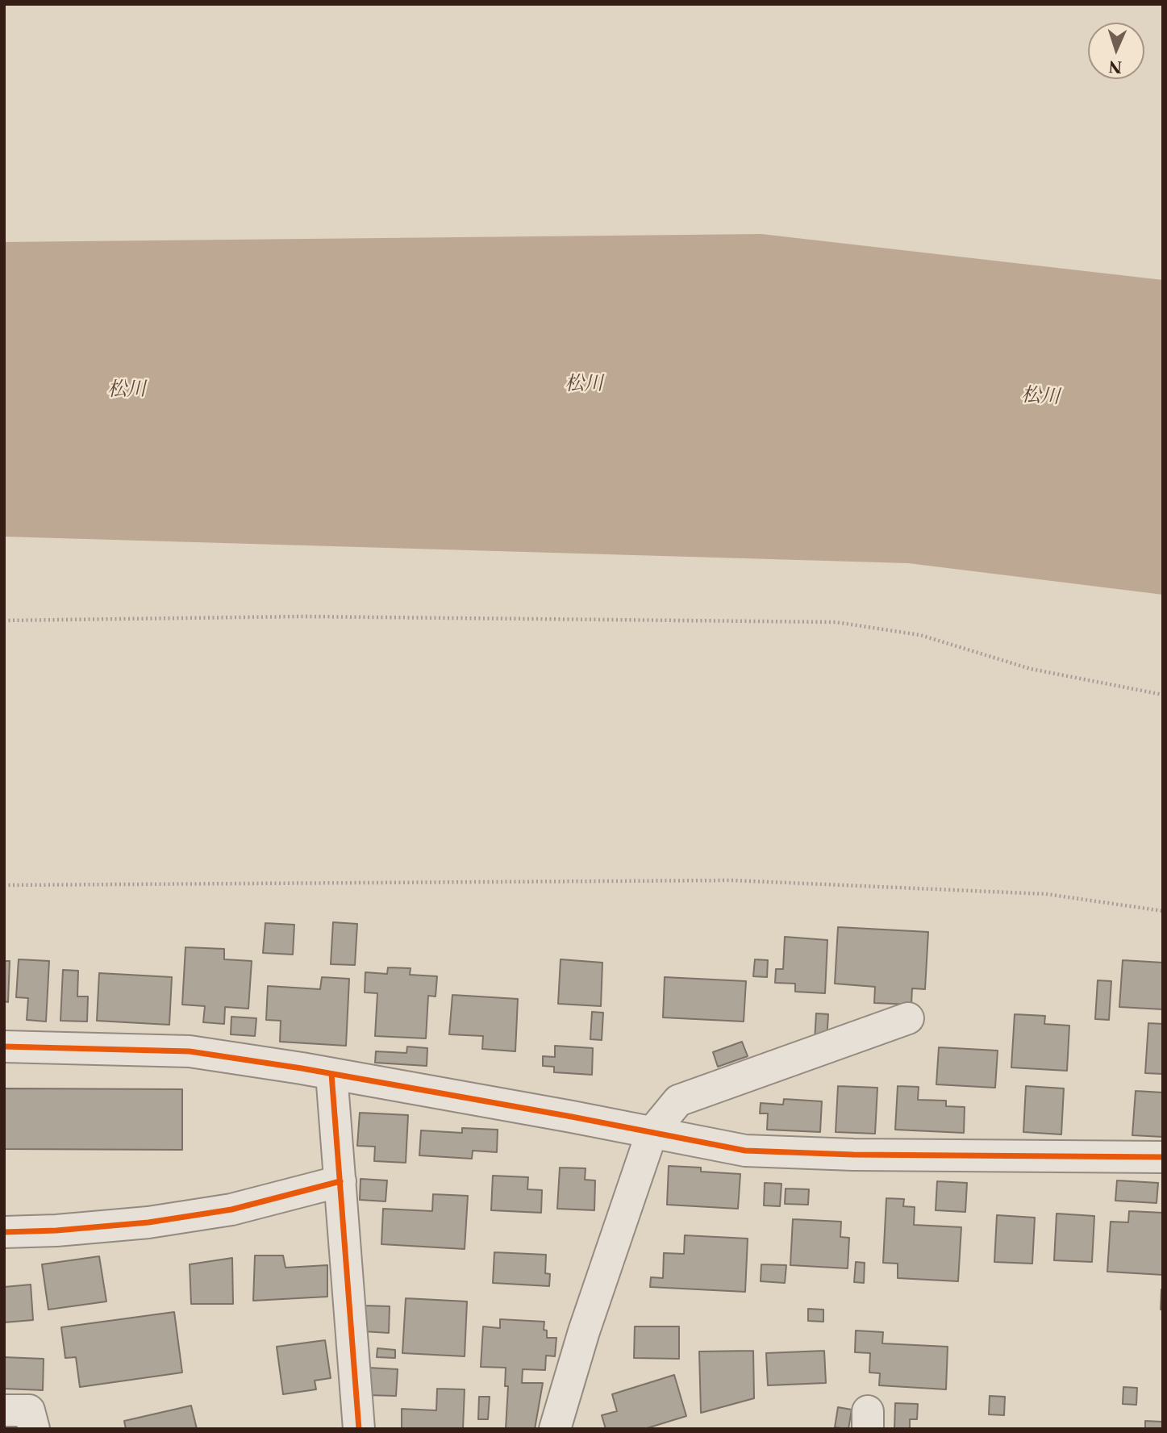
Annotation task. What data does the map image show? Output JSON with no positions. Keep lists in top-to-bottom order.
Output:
{
  "water": ["松川"],
  "north": "bottom"
}
